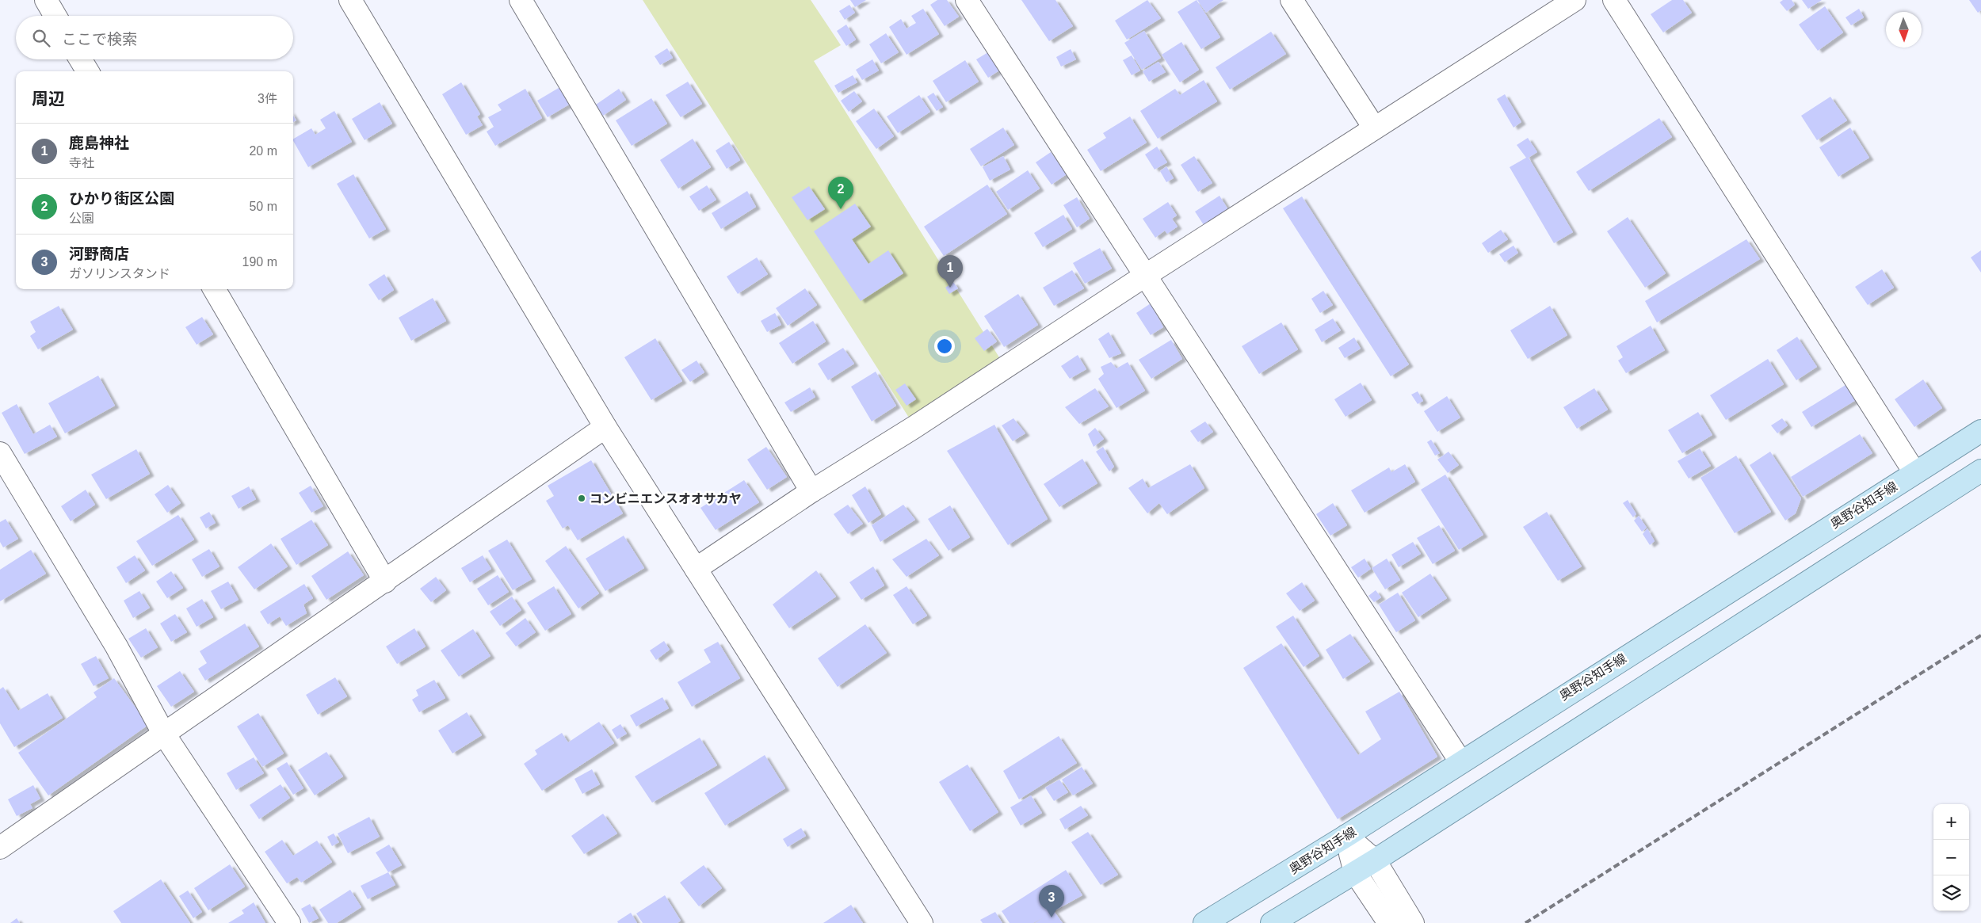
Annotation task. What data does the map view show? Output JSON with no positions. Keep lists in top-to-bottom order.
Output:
{
  "streets": {
    "main road": ["奥野谷知手線"]
  },
  "places": ["コンビニエンスオオサカヤ"],
  "north": "bottom",
  "page": {
    "search": "ここで検索",
    "heading": ["周辺", "3件"],
    "list": [
      {
        "mark": "1",
        "name": "鹿島神社",
        "note": "寺社",
        "value": "20 m"
      },
      {
        "mark": "2",
        "name": "ひかり街区公園",
        "note": "公園",
        "value": "50 m"
      },
      {
        "mark": "3",
        "name": "河野商店",
        "note": "ガソリンスタンド",
        "value": "190 m"
      }
    ],
    "pins": ["2", "1", "3"],
    "map_buttons": ["+", "−"]
  }
}
